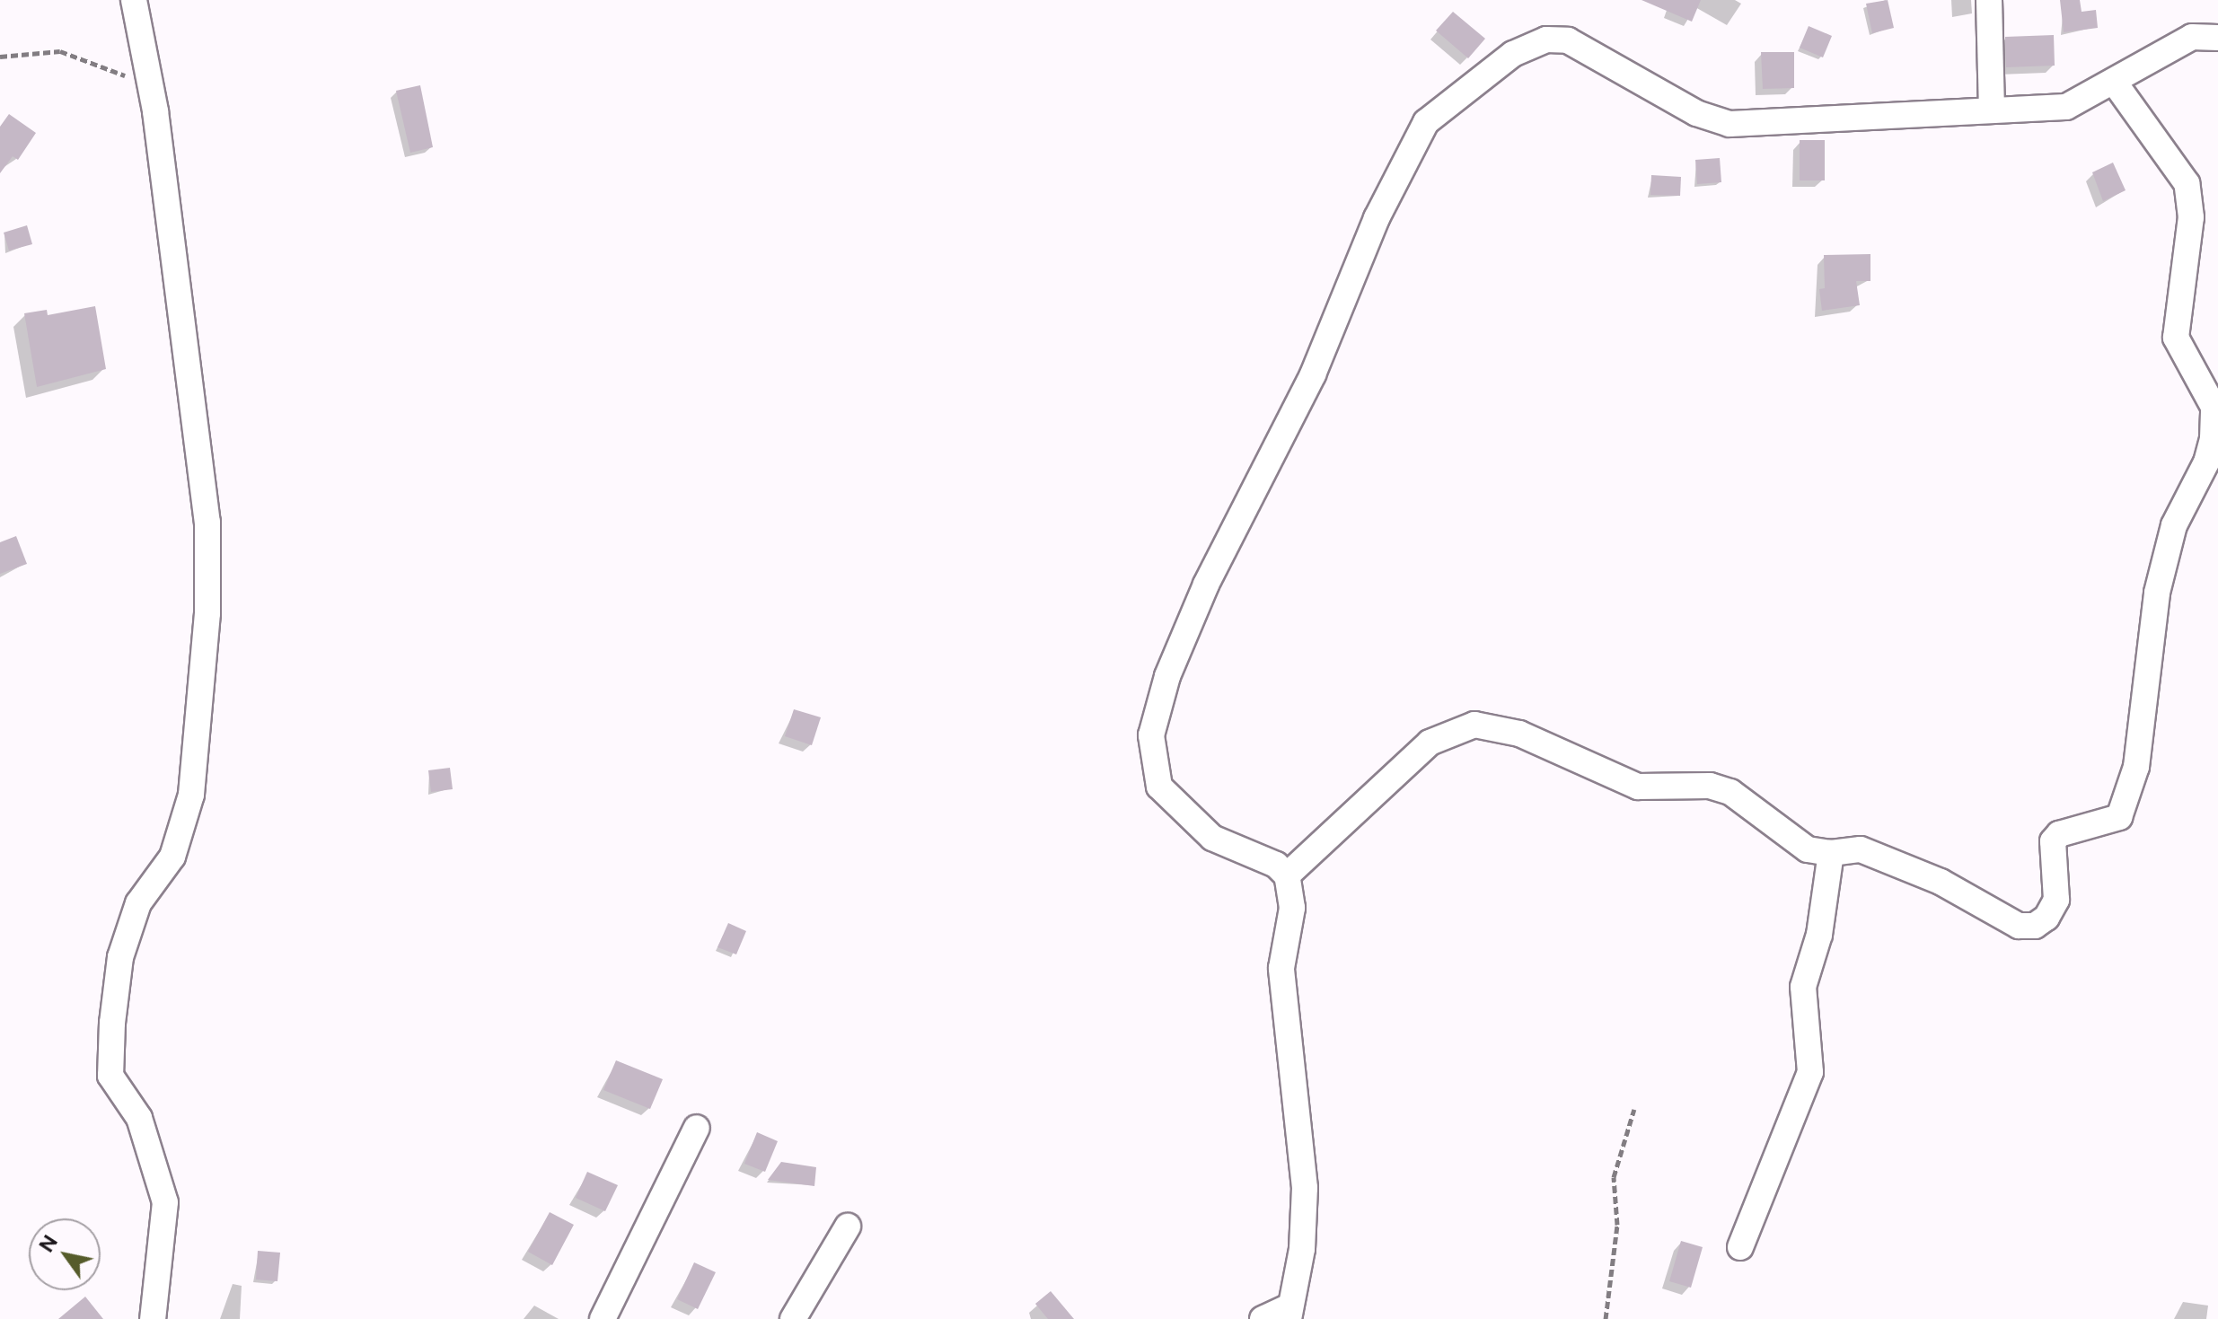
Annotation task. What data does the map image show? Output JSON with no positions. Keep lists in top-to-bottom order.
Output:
{
  "north": "top left"
}
